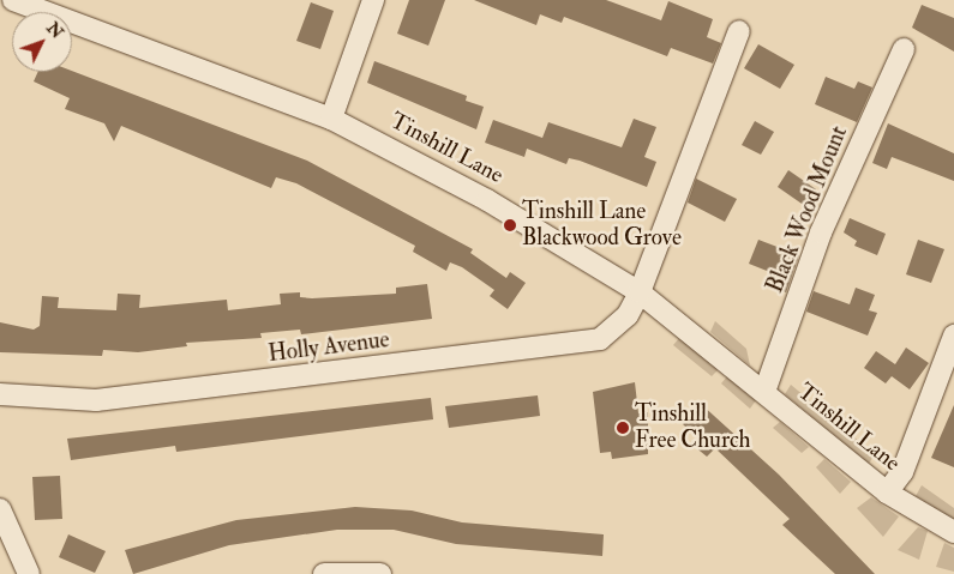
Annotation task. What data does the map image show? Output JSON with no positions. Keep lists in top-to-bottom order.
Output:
{
  "streets": {
    "street": ["Tinshill Lane", "Black Wood Mount", "Holly Avenue"]
  },
  "crossings": [
    ["Tinshill Lane", "Black Wood Mount"],
    ["Tinshill Lane", "Holly Avenue"]
  ],
  "places": ["Tinshill Lane Blackwood Grove", "Tinshill Free Church"],
  "north": "top right"
}
